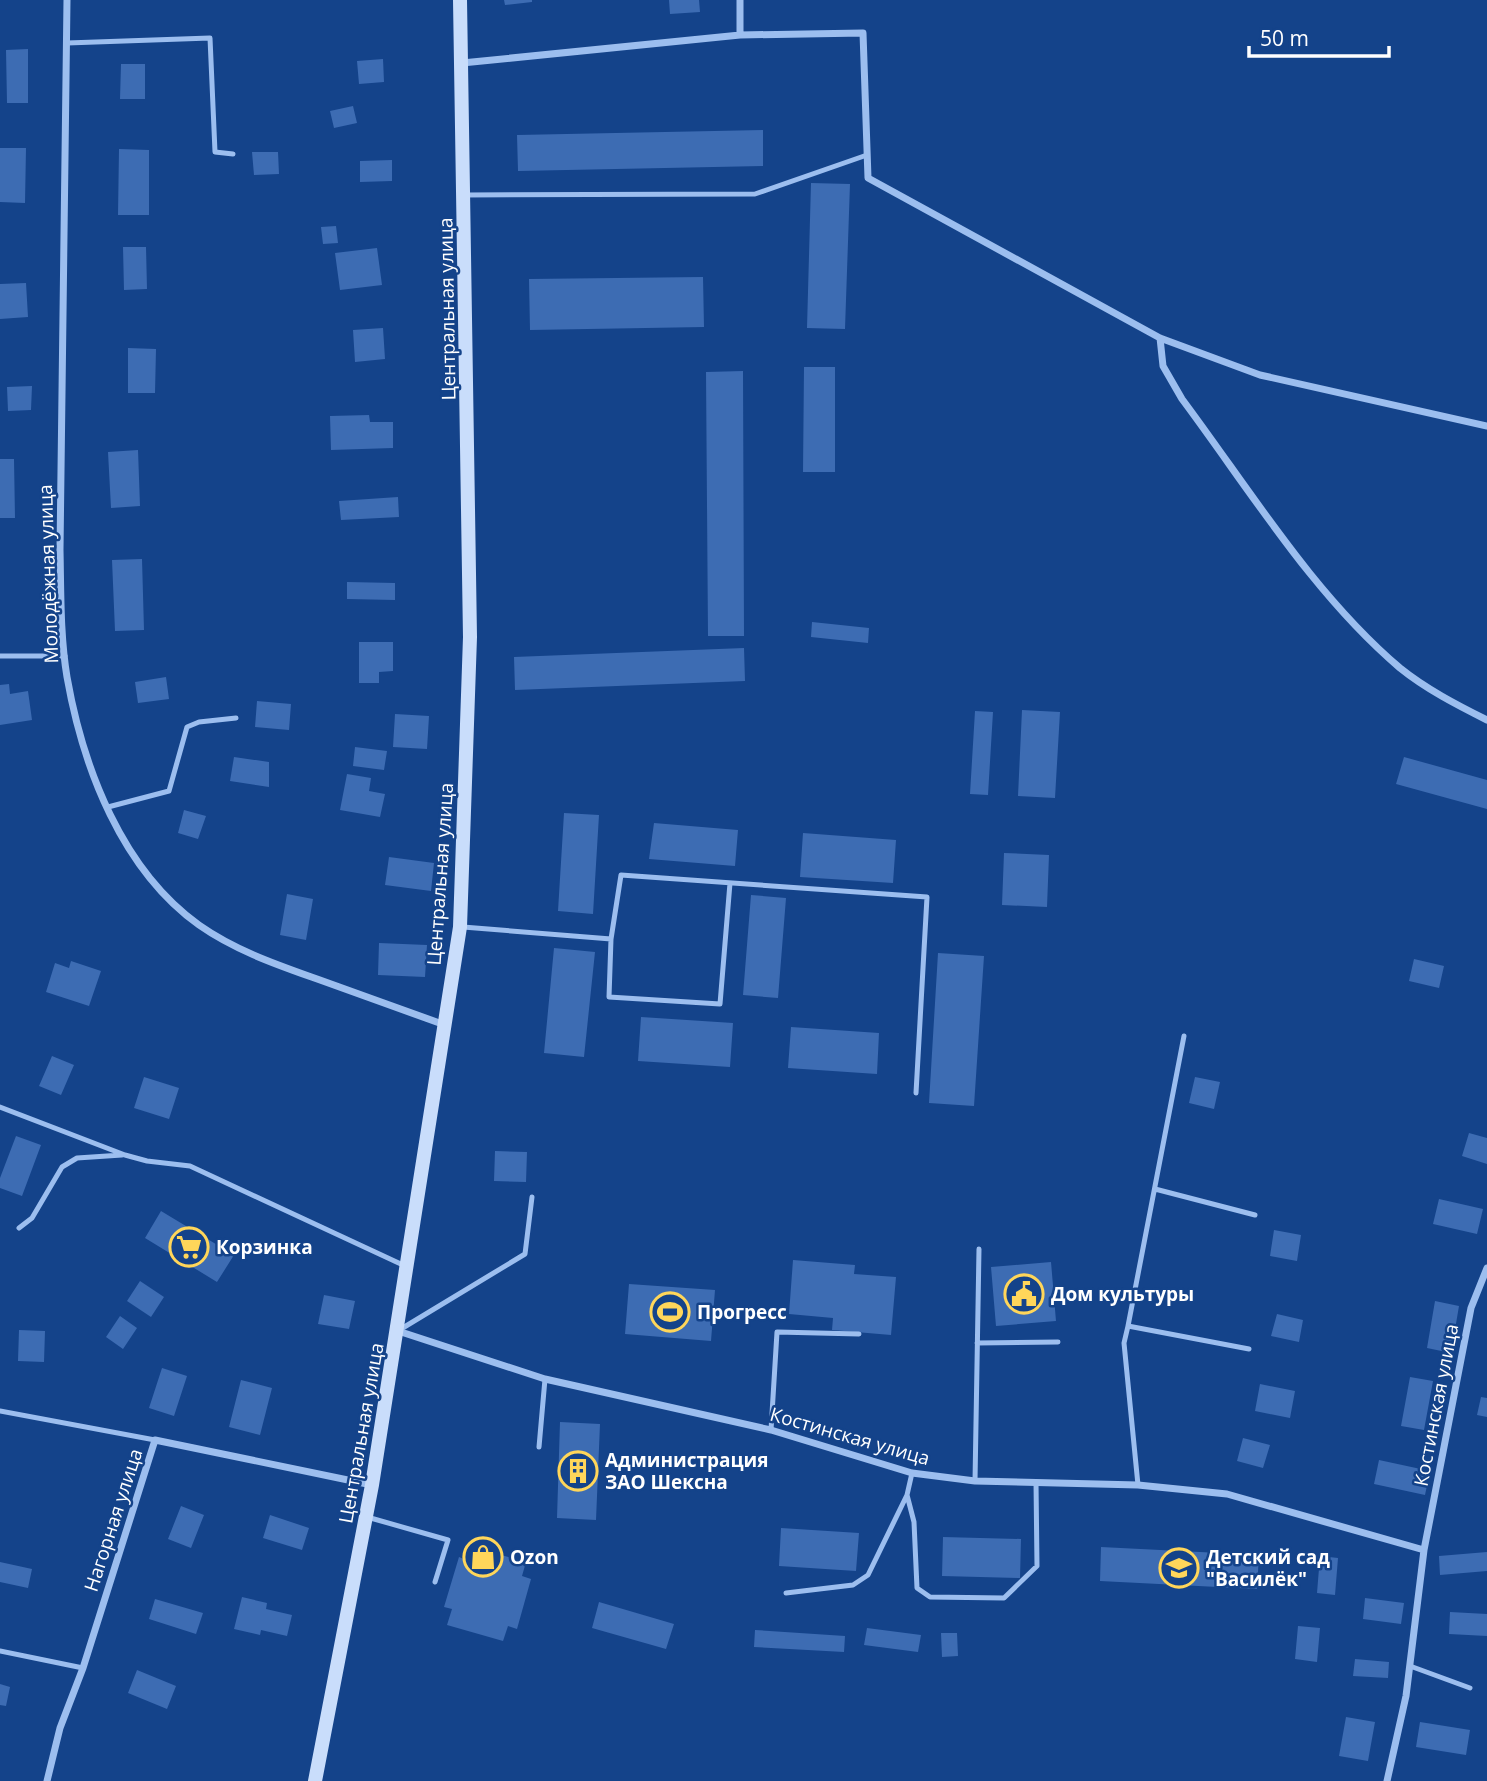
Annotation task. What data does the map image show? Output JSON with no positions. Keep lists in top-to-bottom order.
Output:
{
  "streets": {
    "street": [
      "Центральная улица",
      "Молодёжная улица",
      "Костинская улица",
      "Нагорная улица"
    ]
  },
  "crossings": [
    ["Центральная улица", "Молодёжная улица"],
    ["Центральная улица", "Костинская улица"],
    ["Центральная улица", "Нагорная улица"]
  ],
  "places": {
    "supermarket": ["Корзинка"],
    "public building": ["Дом культуры"],
    "sports": ["Прогресс"],
    "building": ["Администрация ЗАО Шексна"],
    "shop": ["Ozon"],
    "school or university": ["Детский сад \"Василёк\""]
  },
  "scale_bar": "50 m"
}
